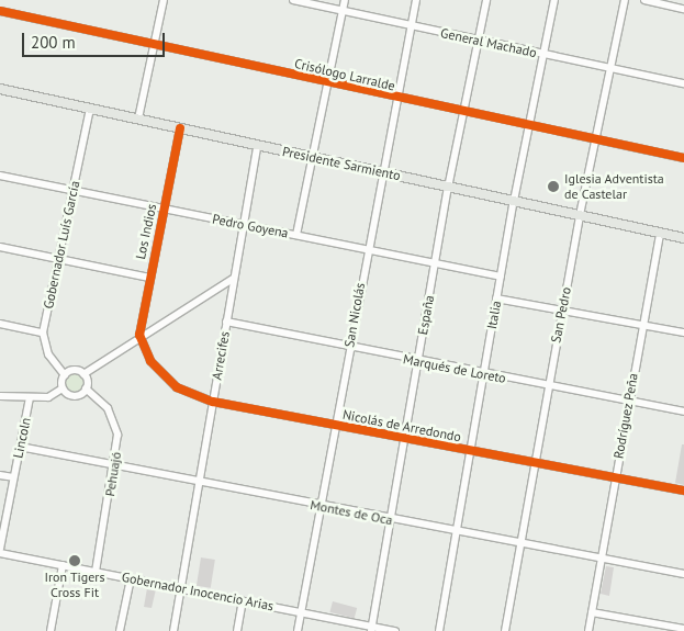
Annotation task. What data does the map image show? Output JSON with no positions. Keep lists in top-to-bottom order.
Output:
{
  "streets": {
    "main road": ["Presidente Sarmiento"],
    "street": [
      "General Machado",
      "Crisólogo Larralde",
      "Pedro Goyena",
      "Los Indios",
      "Gobernador Luís García",
      "San Nicolás",
      "España",
      "Italia",
      "San Pedro",
      "Arrecifes",
      "Marqués de Loreto",
      "Rodríguez Peña",
      "Nicolás de Arredondo",
      "Lincoln",
      "Pehuajó",
      "Montes de Oca",
      "Gobernador Inocencio Arias"
    ]
  },
  "crossings": [
    ["General Machado", "San Nicolás"],
    ["General Machado", "España"],
    ["General Machado", "Italia"],
    ["General Machado", "San Pedro"],
    ["Crisólogo Larralde", "San Nicolás"],
    ["Crisólogo Larralde", "España"],
    ["Crisólogo Larralde", "Italia"],
    ["Crisólogo Larralde", "San Pedro"],
    ["Presidente Sarmiento", "Los Indios"],
    ["Presidente Sarmiento", "Gobernador Luís García"],
    ["Presidente Sarmiento", "San Nicolás"],
    ["Presidente Sarmiento", "España"],
    ["Presidente Sarmiento", "Italia"],
    ["Presidente Sarmiento", "San Pedro"],
    ["Presidente Sarmiento", "Arrecifes"],
    ["Presidente Sarmiento", "Rodríguez Peña"],
    ["Pedro Goyena", "Los Indios"],
    ["Pedro Goyena", "Gobernador Luís García"],
    ["Pedro Goyena", "San Nicolás"],
    ["Pedro Goyena", "España"],
    ["Pedro Goyena", "Italia"],
    ["Pedro Goyena", "Arrecifes"],
    ["Los Indios", "Nicolás de Arredondo"],
    ["San Nicolás", "Marqués de Loreto"],
    ["San Nicolás", "Nicolás de Arredondo"],
    ["San Nicolás", "Montes de Oca"],
    ["San Nicolás", "Gobernador Inocencio Arias"],
    ["España", "Marqués de Loreto"],
    ["España", "Nicolás de Arredondo"],
    ["España", "Montes de Oca"],
    ["España", "Gobernador Inocencio Arias"],
    ["Italia", "Marqués de Loreto"],
    ["Italia", "Nicolás de Arredondo"],
    ["Italia", "Montes de Oca"],
    ["San Pedro", "Marqués de Loreto"],
    ["San Pedro", "Nicolás de Arredondo"],
    ["San Pedro", "Montes de Oca"],
    ["Arrecifes", "Marqués de Loreto"],
    ["Arrecifes", "Nicolás de Arredondo"],
    ["Arrecifes", "Montes de Oca"],
    ["Arrecifes", "Gobernador Inocencio Arias"],
    ["Marqués de Loreto", "Rodríguez Peña"],
    ["Rodríguez Peña", "Nicolás de Arredondo"],
    ["Rodríguez Peña", "Montes de Oca"],
    ["Lincoln", "Montes de Oca"],
    ["Pehuajó", "Montes de Oca"],
    ["Pehuajó", "Gobernador Inocencio Arias"]
  ],
  "places": ["Iglesia Adventista de Castelar", "Iron Tigers Cross Fit"],
  "scale_bar": "200 m"
}
